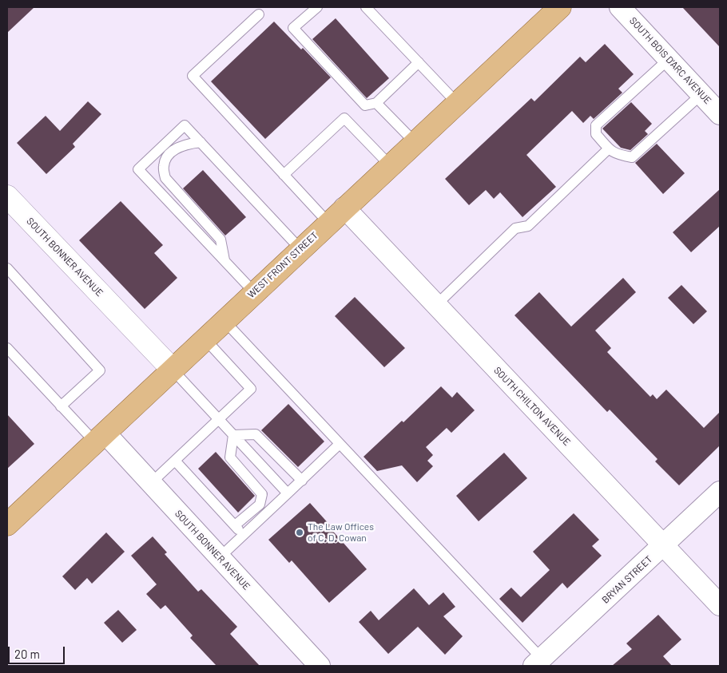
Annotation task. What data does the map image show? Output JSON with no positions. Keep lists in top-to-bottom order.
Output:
{
  "streets": {
    "main road": ["WEST FRONT STREET"],
    "street": [
      "SOUTH BOIS D'ARC AVENUE",
      "SOUTH BONNER AVENUE",
      "SOUTH CHILTON AVENUE",
      "BRYAN STREET"
    ]
  },
  "crossings": [
    ["SOUTH BONNER AVENUE", "WEST FRONT STREET"],
    ["WEST FRONT STREET", "SOUTH CHILTON AVENUE"],
    ["SOUTH CHILTON AVENUE", "BRYAN STREET"]
  ],
  "places": ["The Law Offices of C. D. Cowan"],
  "scale_bar": "20 m"
}
